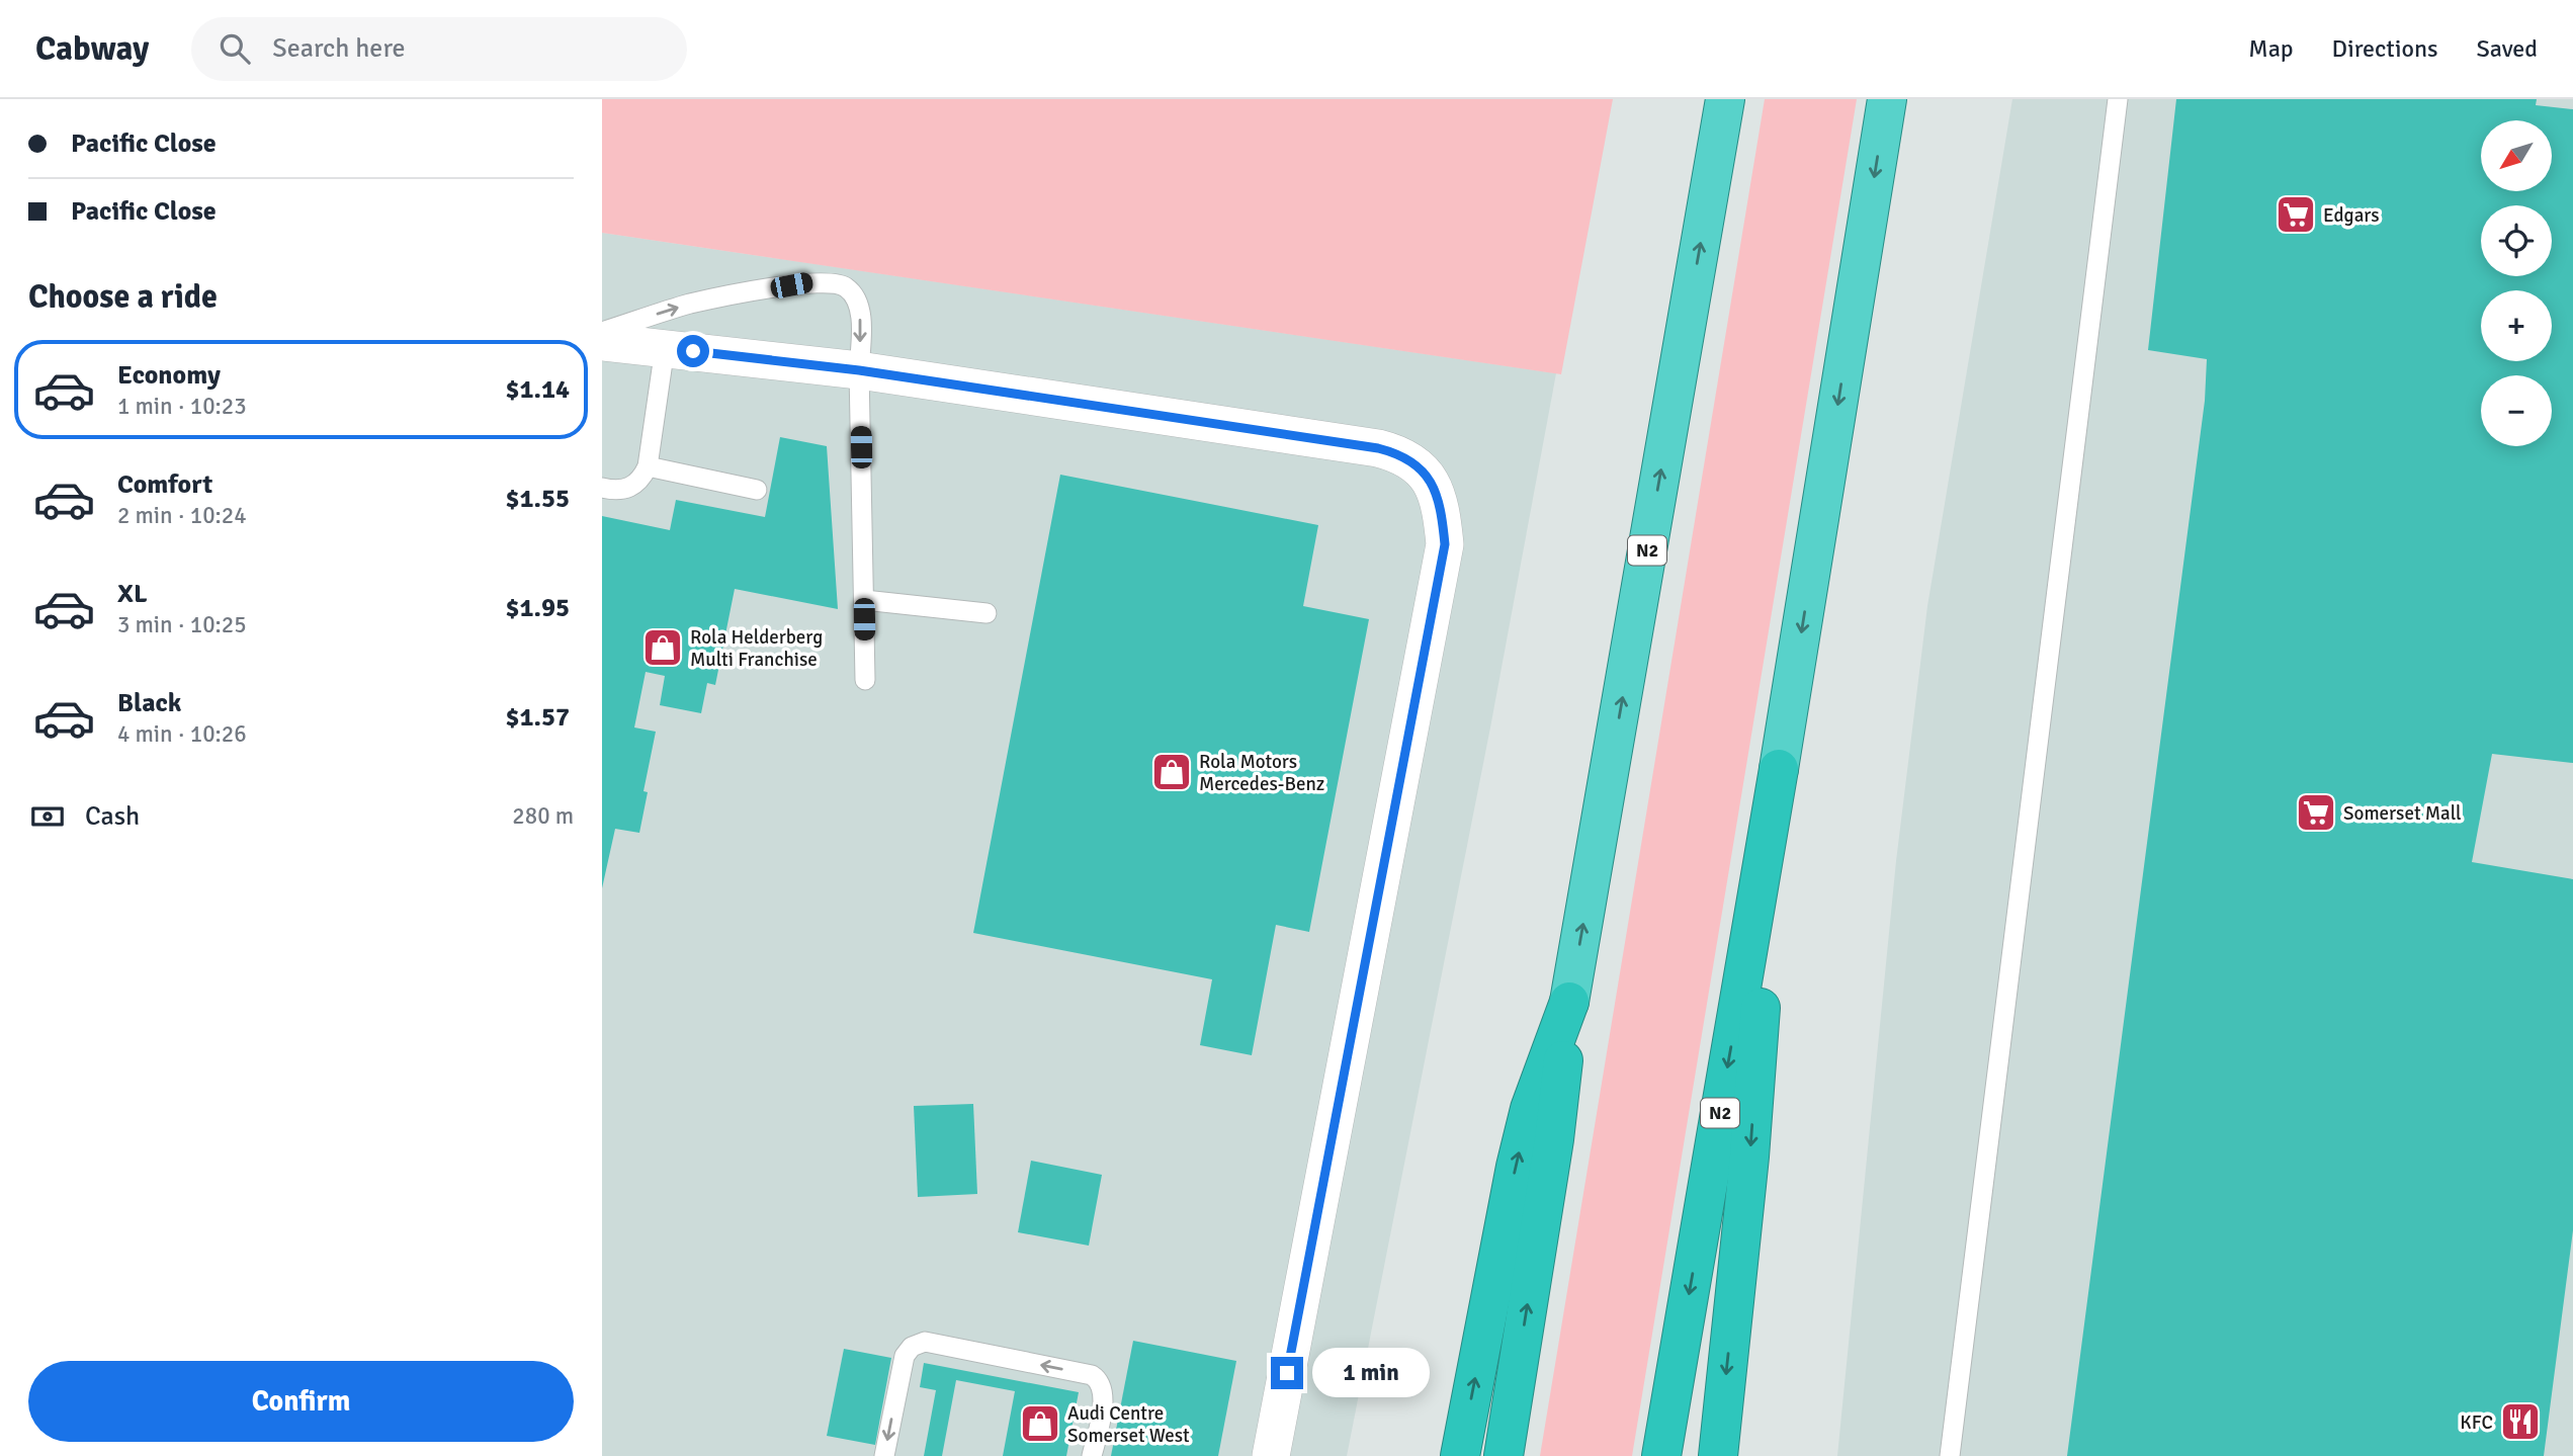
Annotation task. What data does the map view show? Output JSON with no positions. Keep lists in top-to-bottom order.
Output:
{
  "streets": {
    "highway": ["N2"]
  },
  "places": {
    "supermarket": ["Edgars", "Somerset Mall"],
    "shop": ["Rola Helderberg Multi Franchise", "Rola Motors Mercedes-Benz", "Audi Centre Somerset West"],
    "restaurant": ["KFC"]
  },
  "north": "bottom left",
  "page": {
    "header": "Cabway",
    "search": "Search here",
    "nav": ["Map", "Directions", "Saved"],
    "banner": ["Pacific Close", "Pacific Close"],
    "map_buttons": ["+", "−"],
    "heading": "Choose a ride",
    "list": [
      {
        "name": "Economy",
        "note": "1 min · 10:23",
        "value": "$1.14"
      },
      {
        "name": "Comfort",
        "note": "2 min · 10:24",
        "value": "$1.55"
      },
      {
        "name": "XL",
        "note": "3 min · 10:25",
        "value": "$1.95"
      },
      {
        "name": "Black",
        "note": "4 min · 10:26",
        "value": "$1.57"
      }
    ],
    "pay": ["Cash", "280 m"],
    "buttons": "Confirm",
    "bubble": "1 min"
  }
}
